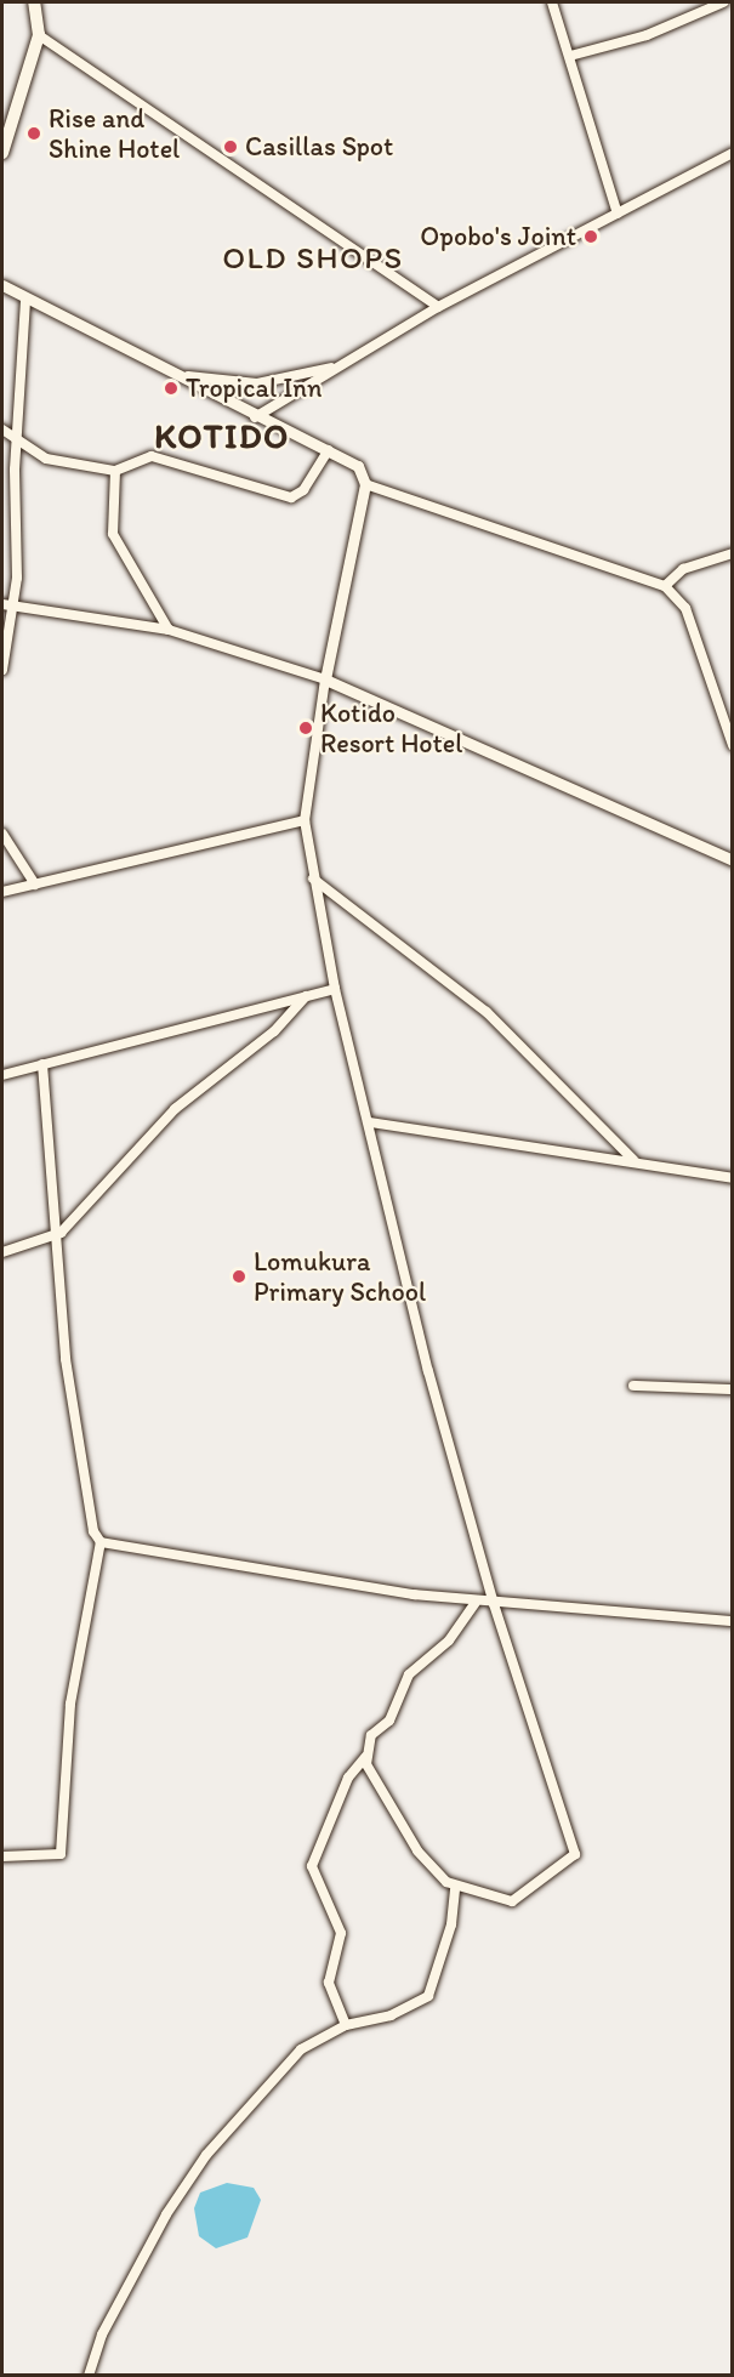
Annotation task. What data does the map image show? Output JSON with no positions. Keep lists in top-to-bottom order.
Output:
{
  "districts": ["OLD SHOPS", "KOTIDO"],
  "places": [
    "Rise and Shine Hotel",
    "Casillas Spot",
    "Opobo's Joint",
    "Tropical Inn",
    "Kotido Resort Hotel",
    "Lomukura Primary School"
  ]
}
